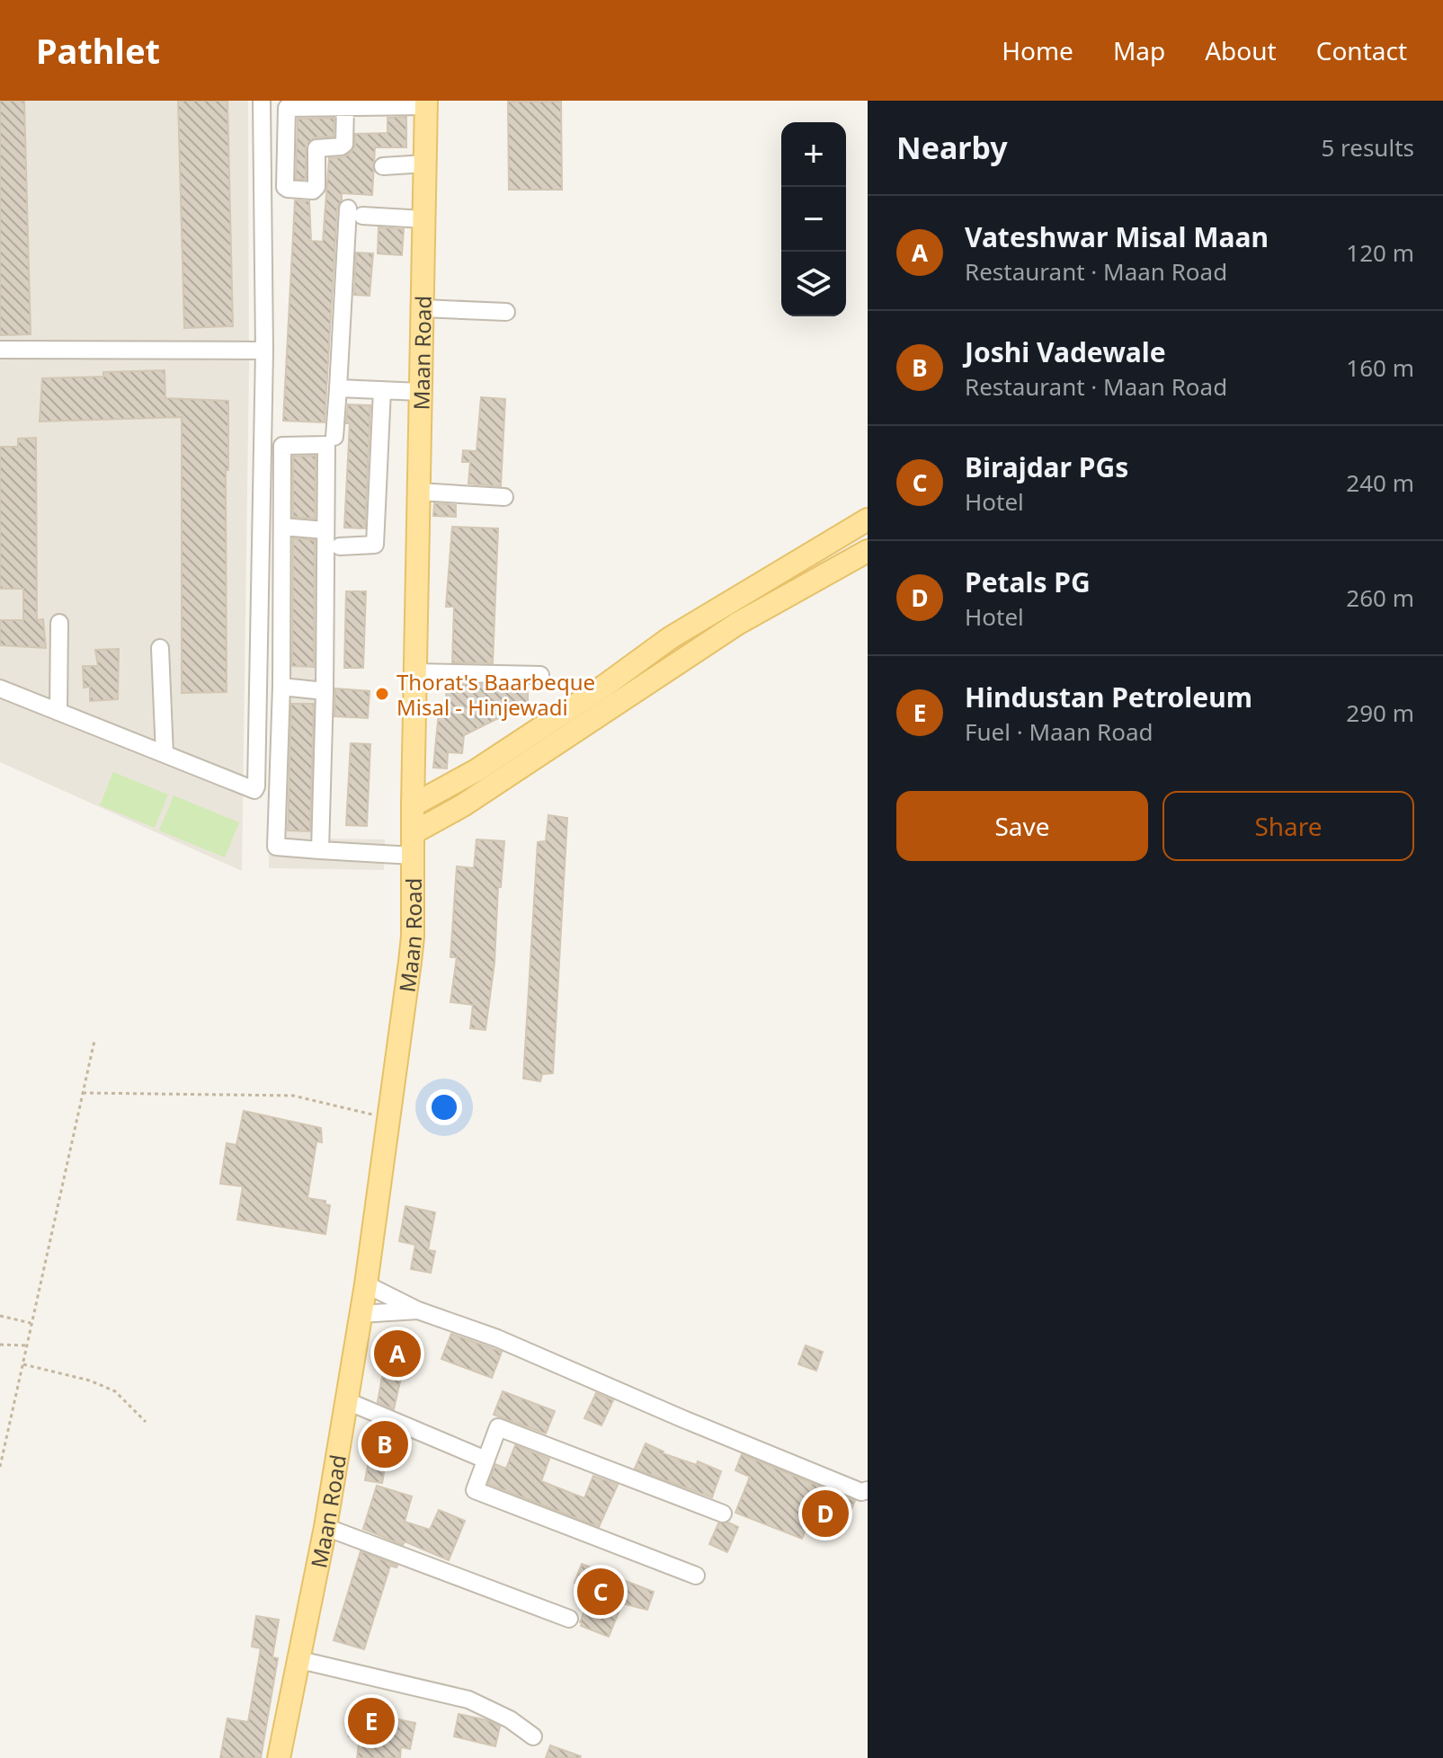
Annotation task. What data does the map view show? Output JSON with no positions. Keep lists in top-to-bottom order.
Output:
{
  "streets": {
    "main road": ["Maan Road"]
  },
  "places": ["Thorat's Baarbeque Misal - Hinjewadi"],
  "page": {
    "header": "Pathlet",
    "nav": [
      "Home",
      "Map",
      "About",
      "Contact"
    ],
    "heading": ["Nearby", "5 results"],
    "map_buttons": ["+", "−"],
    "list": [
      {
        "mark": "A",
        "name": "Vateshwar Misal Maan",
        "note": "Restaurant · Maan Road",
        "value": "120 m"
      },
      {
        "mark": "B",
        "name": "Joshi Vadewale",
        "note": "Restaurant · Maan Road",
        "value": "160 m"
      },
      {
        "mark": "C",
        "name": "Birajdar PGs",
        "note": "Hotel",
        "value": "240 m"
      },
      {
        "mark": "D",
        "name": "Petals PG",
        "note": "Hotel",
        "value": "260 m"
      },
      {
        "mark": "E",
        "name": "Hindustan Petroleum",
        "note": "Fuel · Maan Road",
        "value": "290 m"
      }
    ],
    "buttons": ["Save", "Share"],
    "pins": [
      "A",
      "B",
      "D",
      "C",
      "E"
    ]
  }
}
